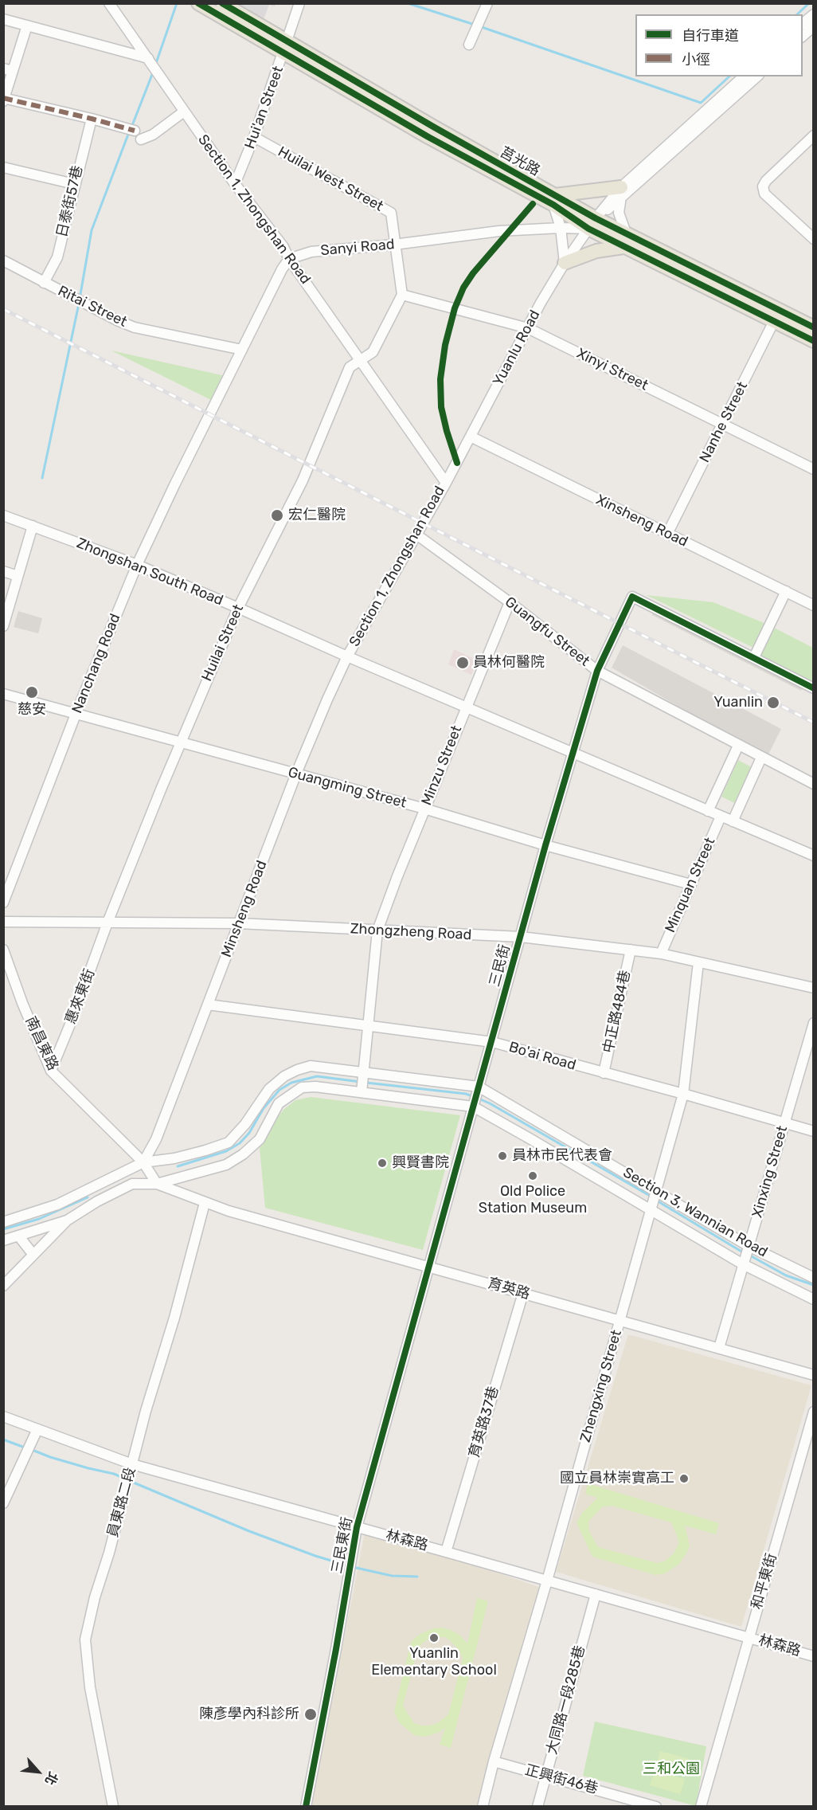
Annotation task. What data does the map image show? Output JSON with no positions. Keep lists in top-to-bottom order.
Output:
{
  "streets": {
    "main road": ["莒光路"],
    "street": [
      "Hui'an Street",
      "Huilai West Street",
      "日泰街57巷",
      "Section 1, Zhongshan Road",
      "Sanyi Road",
      "Ritai Street",
      "Yuanlu Road",
      "Xinyi Street",
      "Nanhe Street",
      "Xinsheng Road",
      "Zhongshan South Road",
      "Guangfu Street",
      "Huilai Street",
      "Nanchang Road",
      "Minzu Street",
      "Guangming Street",
      "Minquan Street",
      "Minsheng Road",
      "Zhongzheng Road",
      "三民街",
      "惠來東街",
      "中正路484巷",
      "南昌東路",
      "Bo'ai Road",
      "Xinxing Street",
      "Section 3, Wannian Road",
      "育英路",
      "Zhengxing Street",
      "育英路37巷",
      "員東路二段",
      "林森路",
      "三民東街",
      "和平東街",
      "大同路一段285巷",
      "正興街46巷"
    ]
  },
  "crossings": [
    ["Hui'an Street", "莒光路"],
    ["Hui'an Street", "Huilai West Street"],
    ["Hui'an Street", "Section 1, Zhongshan Road"],
    ["莒光路", "Sanyi Road"],
    ["莒光路", "Yuanlu Road"],
    ["莒光路", "Nanhe Street"],
    ["Huilai West Street", "Sanyi Road"],
    ["Huilai West Street", "Xinyi Street"],
    ["日泰街57巷", "Ritai Street"],
    ["Section 1, Zhongshan Road", "Sanyi Road"],
    ["Section 1, Zhongshan Road", "Yuanlu Road"],
    ["Section 1, Zhongshan Road", "Zhongshan South Road"],
    ["Section 1, Zhongshan Road", "Guangfu Street"],
    ["Section 1, Zhongshan Road", "Huilai Street"],
    ["Section 1, Zhongshan Road", "Minzu Street"],
    ["Section 1, Zhongshan Road", "Minquan Street"],
    ["Section 1, Zhongshan Road", "Minsheng Road"],
    ["Section 1, Zhongshan Road", "三民街"],
    ["Sanyi Road", "Yuanlu Road"],
    ["Ritai Street", "Nanchang Road"],
    ["Yuanlu Road", "Xinyi Street"],
    ["Yuanlu Road", "Xinsheng Road"],
    ["Xinyi Street", "Nanhe Street"],
    ["Nanhe Street", "Xinsheng Road"],
    ["Zhongshan South Road", "Huilai Street"],
    ["Zhongshan South Road", "Nanchang Road"],
    ["Zhongshan South Road", "Minsheng Road"],
    ["Guangfu Street", "Minzu Street"],
    ["Guangfu Street", "三民街"],
    ["Huilai Street", "Guangming Street"],
    ["Huilai Street", "Zhongzheng Road"],
    ["Huilai Street", "惠來東街"],
    ["Nanchang Road", "Guangming Street"],
    ["Minzu Street", "Guangming Street"],
    ["Minzu Street", "Zhongzheng Road"],
    ["Minzu Street", "Bo'ai Road"],
    ["Minzu Street", "Section 3, Wannian Road"],
    ["Guangming Street", "Minquan Street"],
    ["Guangming Street", "Minsheng Road"],
    ["Guangming Street", "三民街"],
    ["Minquan Street", "Zhongzheng Road"],
    ["Minsheng Road", "Zhongzheng Road"],
    ["Minsheng Road", "南昌東路"],
    ["Minsheng Road", "Bo'ai Road"],
    ["Minsheng Road", "Section 3, Wannian Road"],
    ["Zhongzheng Road", "三民街"],
    ["Zhongzheng Road", "惠來東街"],
    ["Zhongzheng Road", "中正路484巷"],
    ["Zhongzheng Road", "Zhengxing Street"],
    ["三民街", "Bo'ai Road"],
    ["三民街", "Section 3, Wannian Road"],
    ["三民街", "育英路"],
    ["三民街", "三民東街"],
    ["惠來東街", "南昌東路"],
    ["中正路484巷", "Bo'ai Road"],
    ["南昌東路", "Section 3, Wannian Road"],
    ["南昌東路", "育英路"],
    ["Bo'ai Road", "Xinxing Street"],
    ["Bo'ai Road", "Zhengxing Street"],
    ["Xinxing Street", "Section 3, Wannian Road"],
    ["Xinxing Street", "育英路"],
    ["Section 3, Wannian Road", "育英路"],
    ["Section 3, Wannian Road", "Zhengxing Street"],
    ["育英路", "Zhengxing Street"],
    ["育英路", "育英路37巷"],
    ["育英路", "員東路二段"],
    ["育英路", "三民東街"],
    ["Zhengxing Street", "林森路"],
    ["Zhengxing Street", "正興街46巷"],
    ["育英路37巷", "林森路"],
    ["員東路二段", "林森路"],
    ["林森路", "三民東街"],
    ["林森路", "和平東街"],
    ["林森路", "大同路一段285巷"],
    ["大同路一段285巷", "正興街46巷"]
  ],
  "parks": ["三和公園"],
  "places": [
    "宏仁醫院",
    "員林何醫院",
    "慈安",
    "Yuanlin",
    "員林市民代表會",
    "興賢書院",
    "Old Police Station Museum",
    "國立員林崇實高工",
    "Yuanlin Elementary School",
    "陳彥學內科診所"
  ],
  "legend": ["自行車道", "小徑"],
  "north": "bottom right"
}
